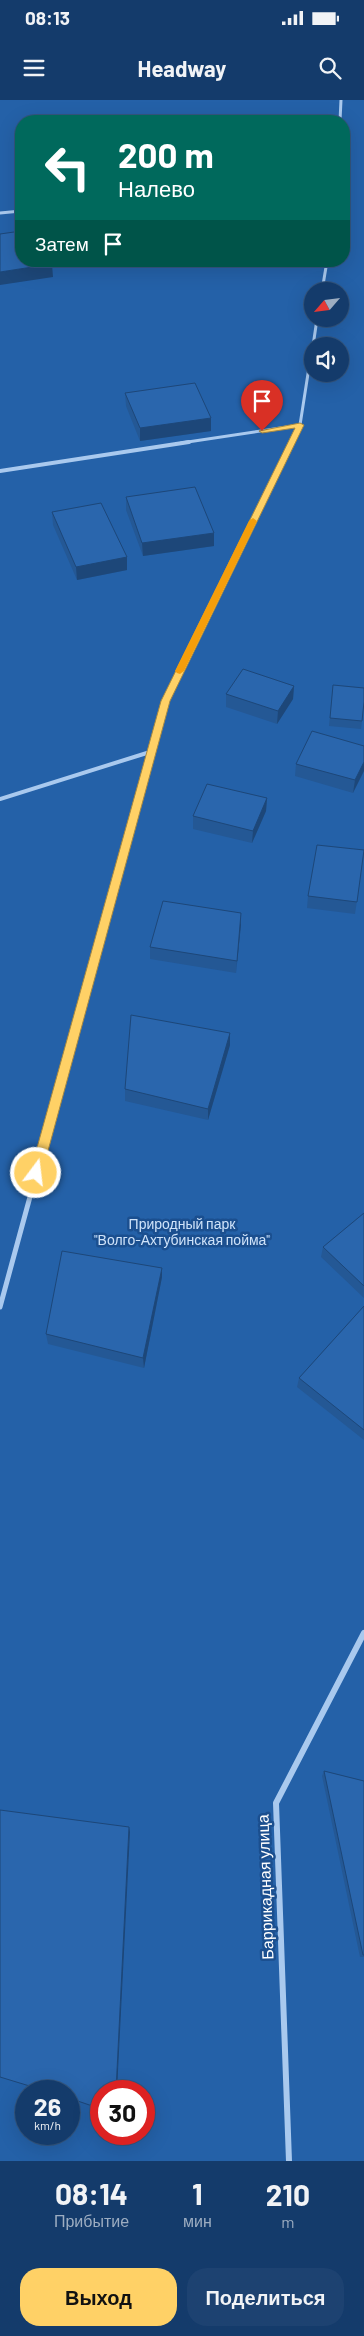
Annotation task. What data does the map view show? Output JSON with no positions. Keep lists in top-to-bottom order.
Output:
{
  "streets": {
    "street": ["Баррикадная улица"]
  },
  "parks": ["Природный парк \"Волго-Ахтубинская пойма\""],
  "north": "bottom left",
  "page": {
    "status": "08:13",
    "header": "Headway",
    "turn": ["200 m", "Налево"],
    "then": "Затем",
    "speed": "26 km/h",
    "limit": "30",
    "eta": [
      "08:14",
      "Прибытие",
      "1",
      "мин",
      "210",
      "m"
    ],
    "buttons": ["Выход", "Поделиться"]
  }
}
